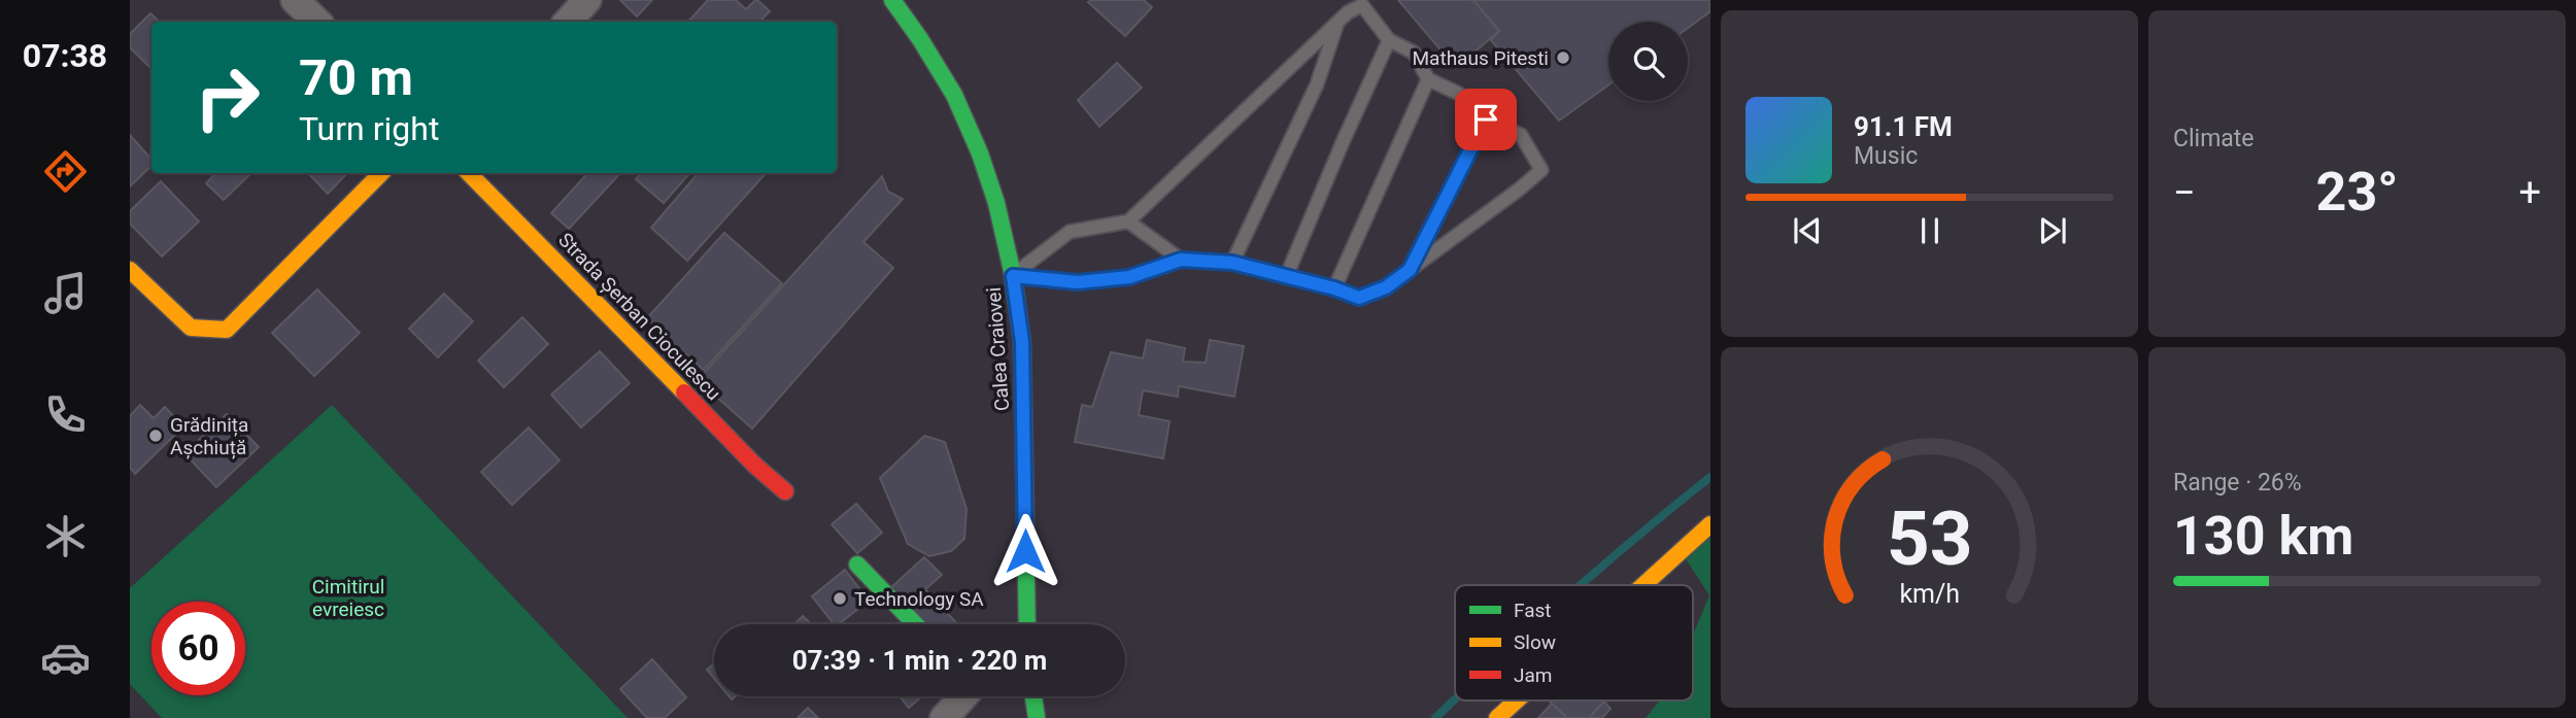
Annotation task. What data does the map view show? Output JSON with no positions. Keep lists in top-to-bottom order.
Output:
{
  "streets": {
    "street": ["Strada Șerban Cioculescu", "Calea Craiovei"]
  },
  "parks": ["Cimitirul evreiesc"],
  "places": ["Mathaus Pitesti", "Grădinița Așchiuță", "Technology SA"],
  "legend": ["Fast", "Slow", "Jam"],
  "page": {
    "tabs": "07:38",
    "tile": [
      "Climate",
      ["Range · 26%", "130 km"]
    ],
    "turn": ["70 m", "Turn right"],
    "song": ["91.1 FM", "Music"],
    "heat": ["−", "23°", "+"],
    "limit": "60",
    "trip": "07:39 · 1 min · 220 m",
    "gauge": ["53", "km/h"]
  }
}
